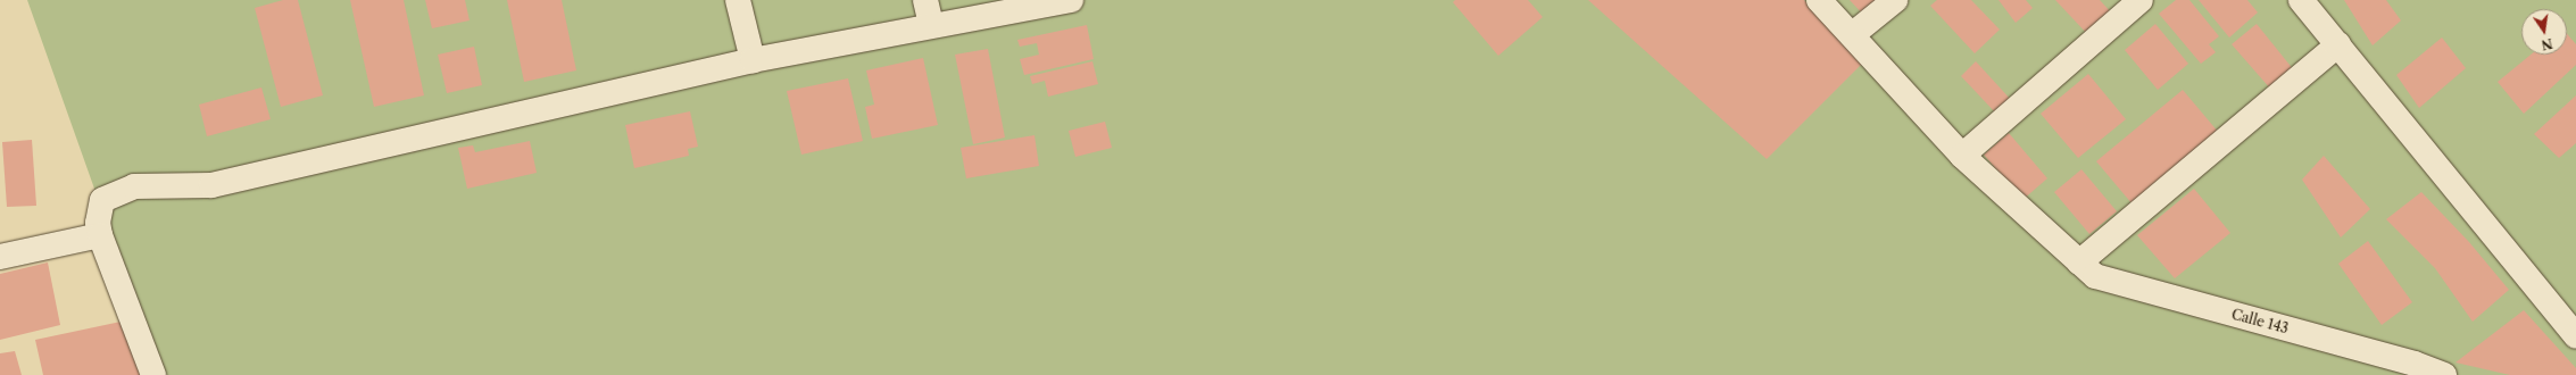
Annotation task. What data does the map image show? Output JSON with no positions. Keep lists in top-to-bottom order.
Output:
{
  "streets": {
    "street": ["Calle 143"]
  },
  "north": "bottom"
}
